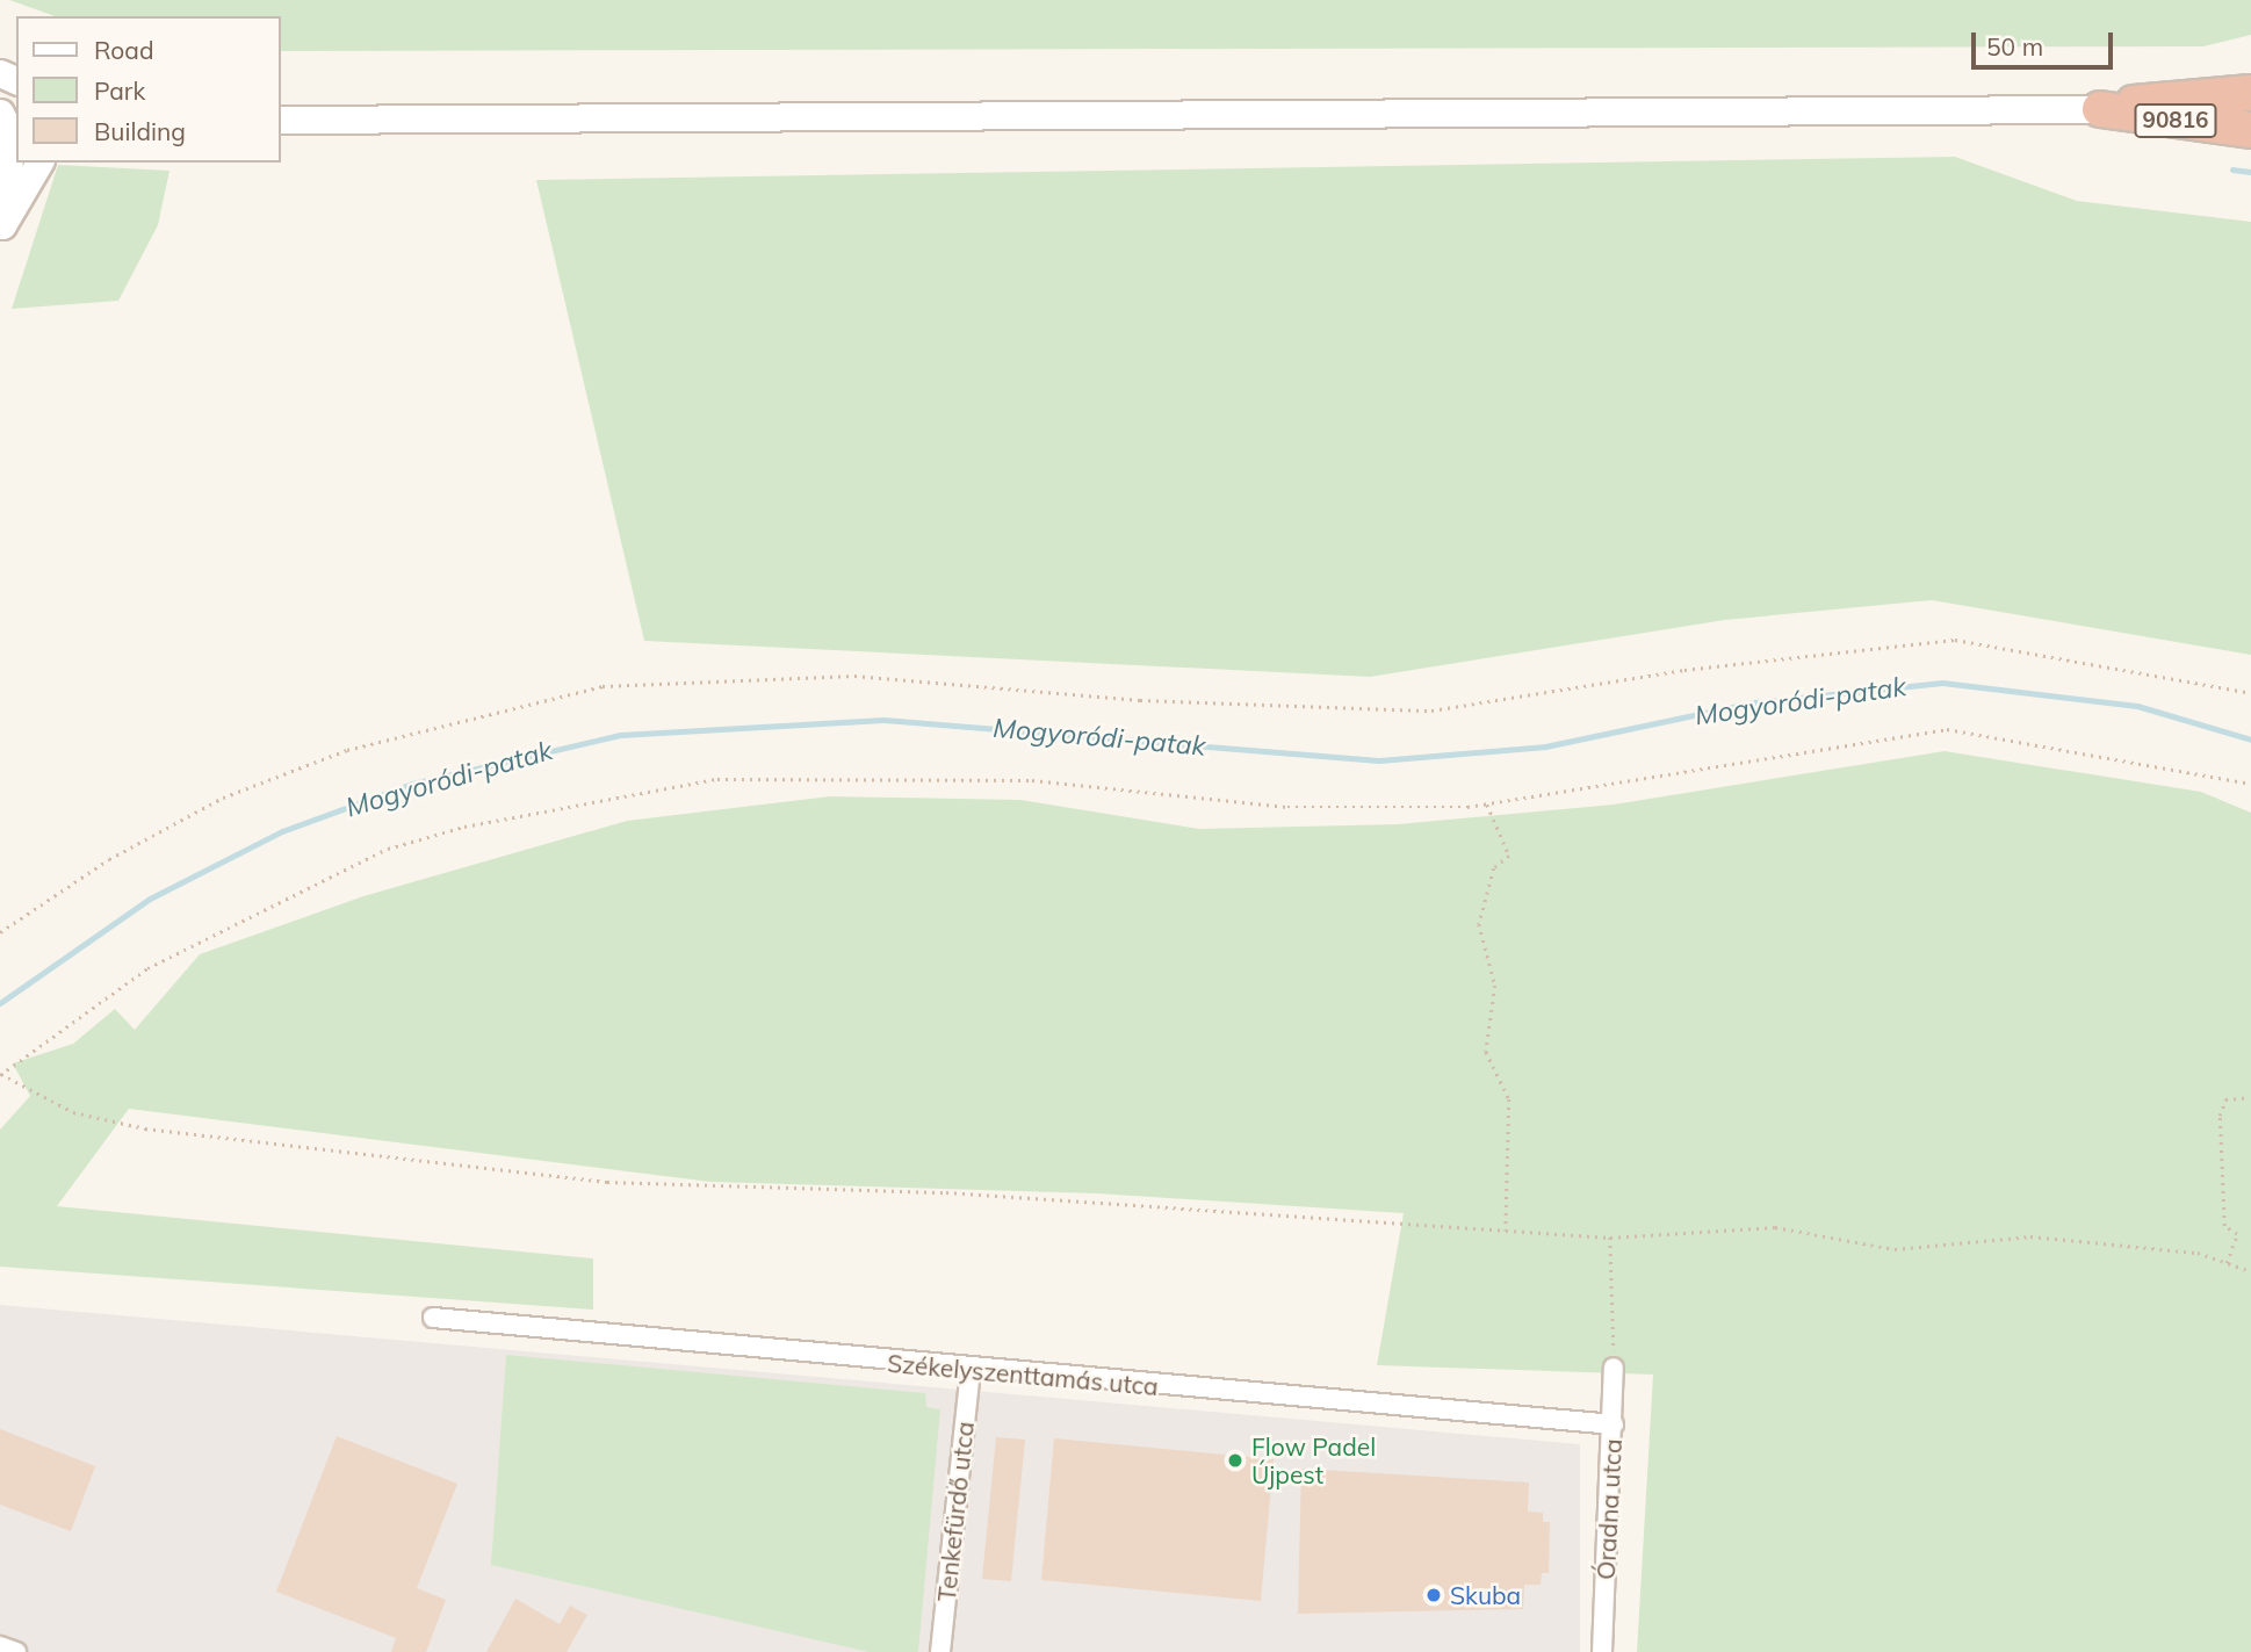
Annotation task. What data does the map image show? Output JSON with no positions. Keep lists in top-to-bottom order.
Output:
{
  "streets": {
    "highway": ["90816"],
    "street": ["Székelyszenttamás utca", "Óradna utca", "Tenkefürdő utca"]
  },
  "crossings": [
    ["Székelyszenttamás utca", "Óradna utca"],
    ["Székelyszenttamás utca", "Tenkefürdő utca"]
  ],
  "water": ["Mogyoródi-patak"],
  "places": ["Flow Padel Újpest", "Skuba"],
  "legend": ["Road", "Park", "Building"],
  "scale_bar": "50 m"
}
